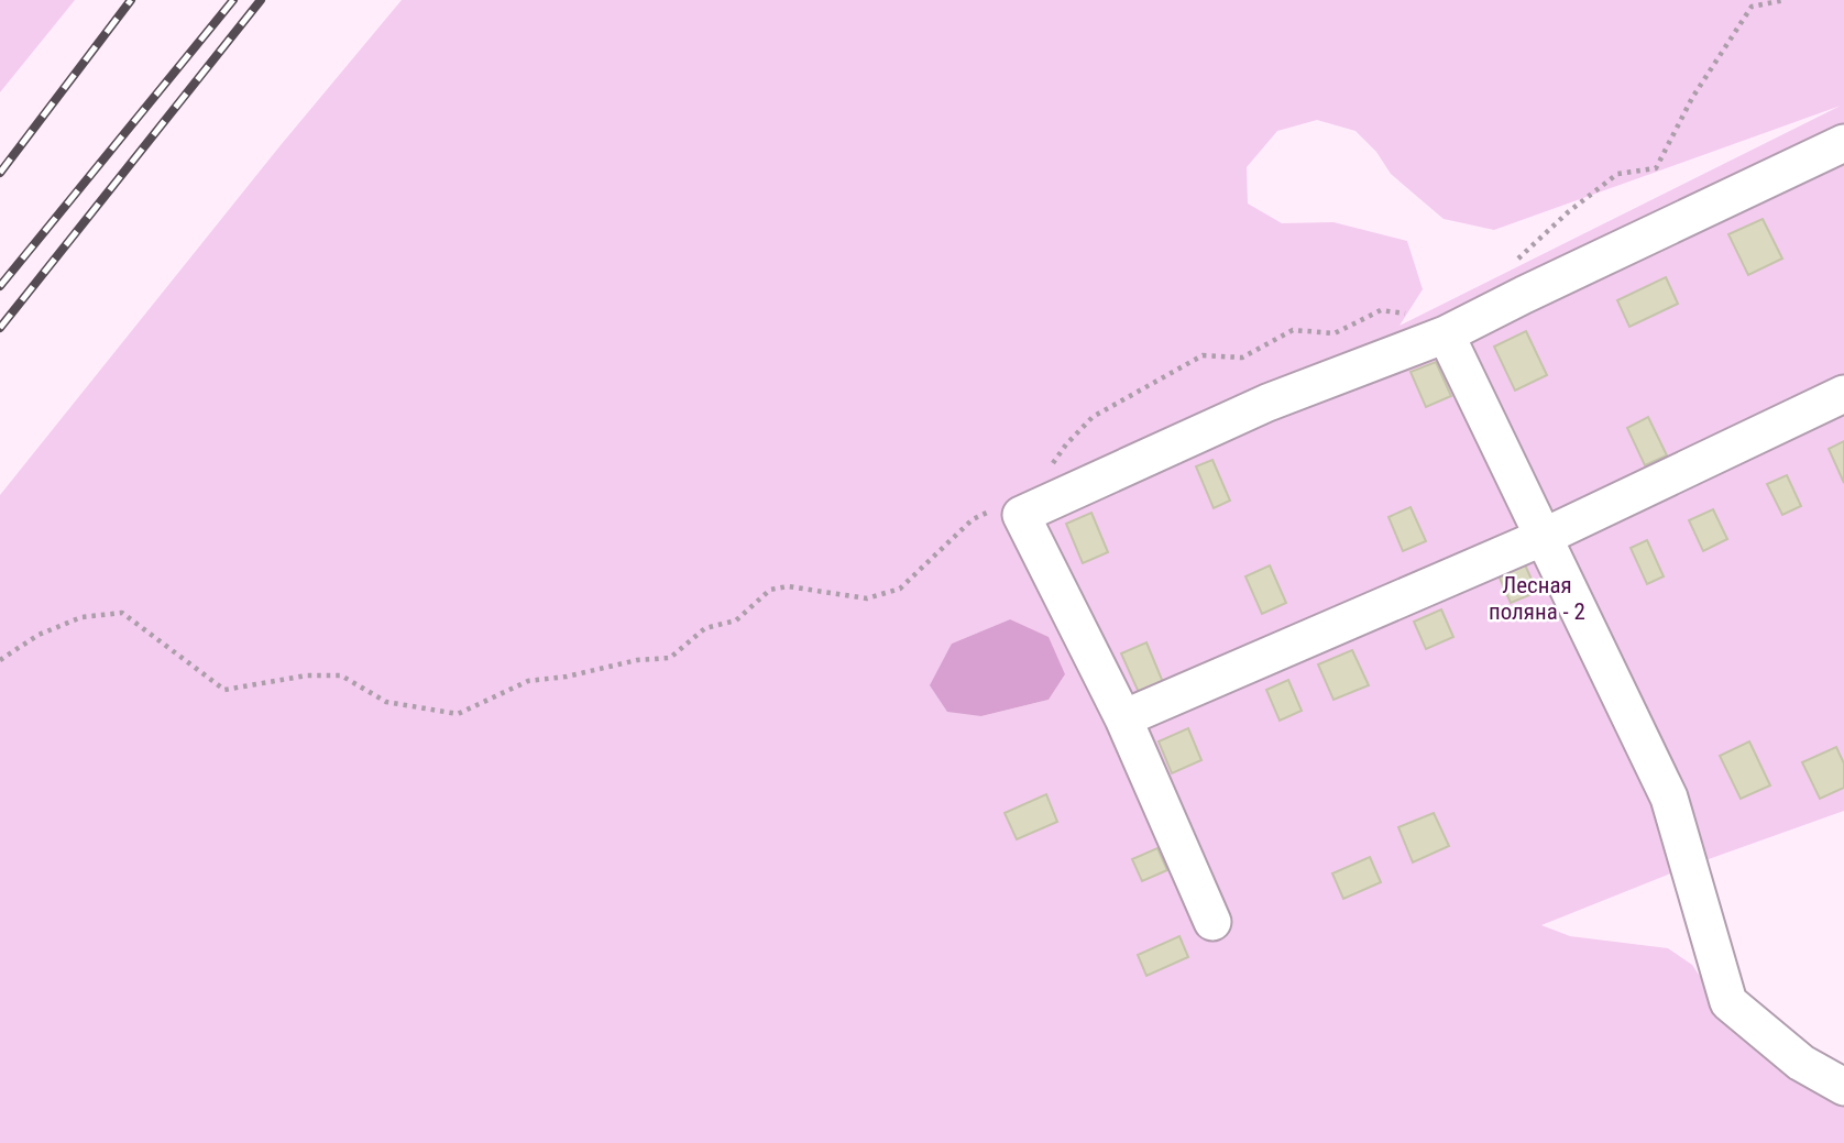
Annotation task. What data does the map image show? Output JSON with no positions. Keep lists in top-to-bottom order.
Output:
{
  "parks": ["Лесная поляна - 2"]
}
